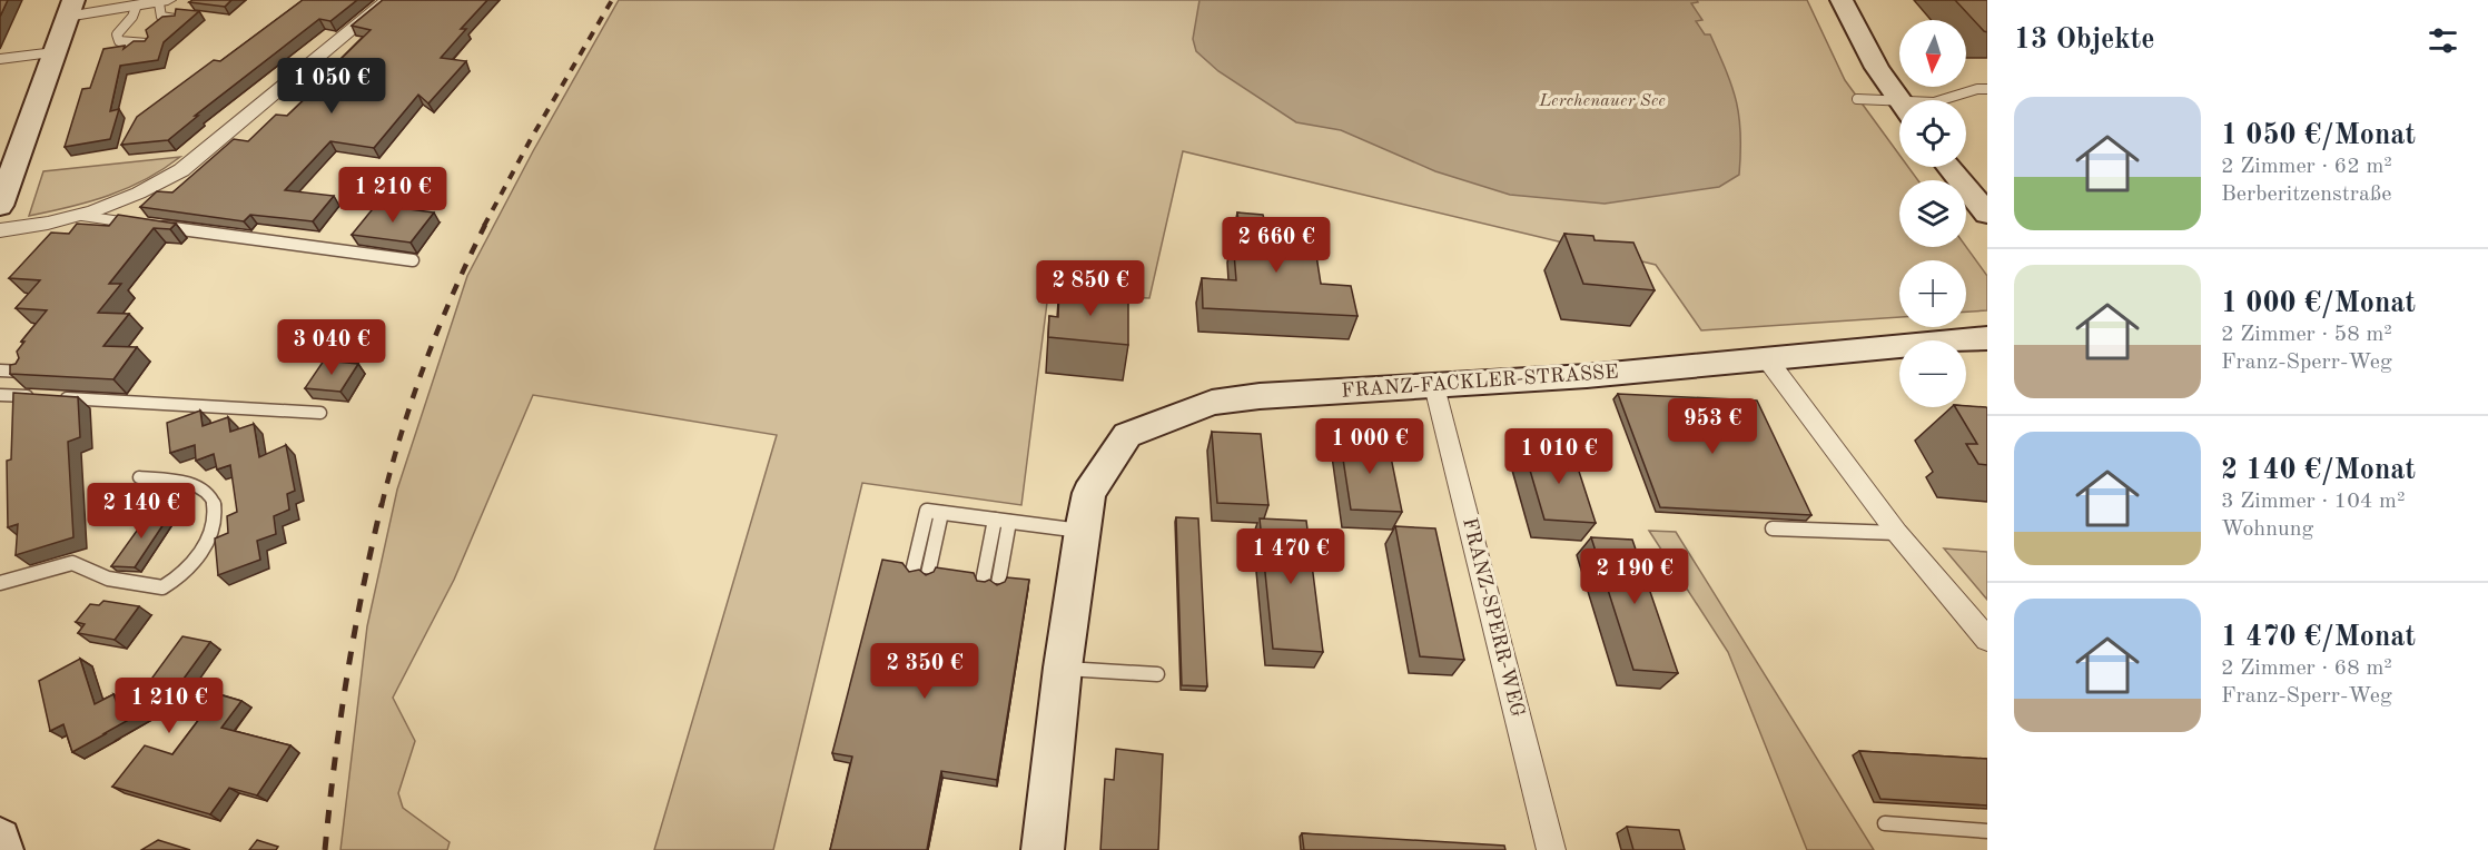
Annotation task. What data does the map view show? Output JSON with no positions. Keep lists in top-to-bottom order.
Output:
{
  "streets": {
    "street": ["FRANZ-FACKLER-STRASSE", "FRANZ-SPERR-WEG"]
  },
  "crossings": [
    ["FRANZ-FACKLER-STRASSE", "FRANZ-SPERR-WEG"]
  ],
  "water": ["Lerchenauer See"],
  "north": "bottom",
  "page": {
    "heading": "13 Objekte",
    "map_buttons": ["+", "−"],
    "price": [
      "1 050 €",
      "1 210 €",
      "2 660 €",
      "2 850 €",
      "3 040 €",
      "953 €",
      "1 000 €",
      "1 010 €",
      "2 140 €",
      "1 470 €",
      "2 190 €",
      "2 350 €",
      "1 210 €"
    ],
    "list": [
      {
        "name": "1 050 €/Monat",
        "note": "2 Zimmer · 62 m² · Berberitzenstraße"
      },
      {
        "name": "1 000 €/Monat",
        "note": "2 Zimmer · 58 m² · Franz-Sperr-Weg"
      },
      {
        "name": "2 140 €/Monat",
        "note": "3 Zimmer · 104 m² · Wohnung"
      },
      {
        "name": "1 470 €/Monat",
        "note": "2 Zimmer · 68 m² · Franz-Sperr-Weg"
      }
    ]
  }
}
